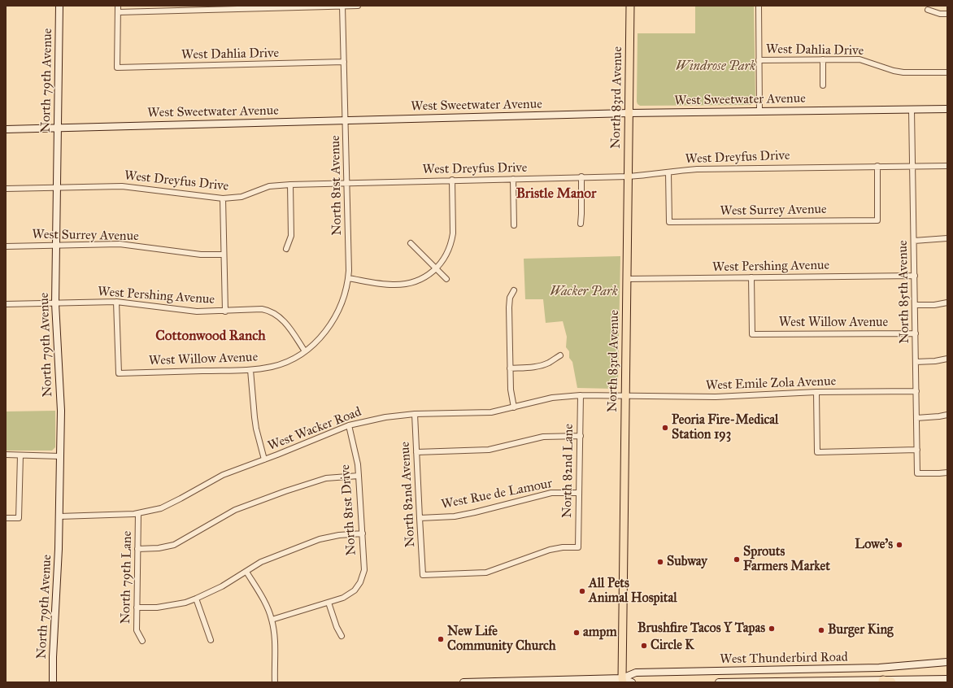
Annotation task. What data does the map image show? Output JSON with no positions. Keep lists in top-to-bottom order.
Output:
{
  "streets": {
    "main road": ["North 83rd Avenue"],
    "street": [
      "West Dahlia Drive",
      "North 79th Avenue",
      "West Sweetwater Avenue",
      "West Dreyfus Drive",
      "North 81st Avenue",
      "West Surrey Avenue",
      "West Pershing Avenue",
      "North 85th Avenue",
      "West Willow Avenue",
      "West Emile Zola Avenue",
      "West Wacker Road",
      "North 82nd Lane",
      "North 82nd Avenue",
      "West Rue de Lamour",
      "North 81st Drive",
      "North 79th Lane",
      "West Thunderbird Road"
    ]
  },
  "crossings": [
    ["West Dahlia Drive", "North 81st Avenue"],
    ["North 79th Avenue", "West Sweetwater Avenue"],
    ["North 79th Avenue", "West Dreyfus Drive"],
    ["North 79th Avenue", "West Surrey Avenue"],
    ["North 79th Avenue", "West Pershing Avenue"],
    ["North 79th Avenue", "West Wacker Road"],
    ["North 83rd Avenue", "West Sweetwater Avenue"],
    ["North 83rd Avenue", "West Dreyfus Drive"],
    ["North 83rd Avenue", "West Pershing Avenue"],
    ["North 83rd Avenue", "West Emile Zola Avenue"],
    ["North 83rd Avenue", "West Wacker Road"],
    ["North 83rd Avenue", "West Thunderbird Road"],
    ["West Sweetwater Avenue", "North 81st Avenue"],
    ["West Sweetwater Avenue", "North 85th Avenue"],
    ["West Dreyfus Drive", "North 81st Avenue"],
    ["West Dreyfus Drive", "West Surrey Avenue"],
    ["West Dreyfus Drive", "North 85th Avenue"],
    ["North 81st Avenue", "West Pershing Avenue"],
    ["North 81st Avenue", "West Willow Avenue"],
    ["West Pershing Avenue", "North 85th Avenue"],
    ["West Pershing Avenue", "West Willow Avenue"],
    ["North 85th Avenue", "West Willow Avenue"],
    ["North 85th Avenue", "West Emile Zola Avenue"],
    ["West Emile Zola Avenue", "West Wacker Road"],
    ["West Wacker Road", "North 82nd Lane"],
    ["West Wacker Road", "North 82nd Avenue"],
    ["West Wacker Road", "North 81st Drive"],
    ["West Wacker Road", "North 79th Lane"],
    ["North 82nd Lane", "North 82nd Avenue"],
    ["North 82nd Lane", "West Rue de Lamour"],
    ["North 82nd Avenue", "West Rue de Lamour"]
  ],
  "districts": ["Bristle Manor", "Cottonwood Ranch"],
  "parks": ["Windrose Park", "Wacker Park"],
  "places": [
    "Peoria Fire-Medical Station 193",
    "Lowe's",
    "Sprouts Farmers Market",
    "Subway",
    "All Pets Animal Hospital",
    "Brushfire Tacos Y Tapas",
    "Burger King",
    "ampm",
    "New Life Community Church",
    "Circle K"
  ]
}
